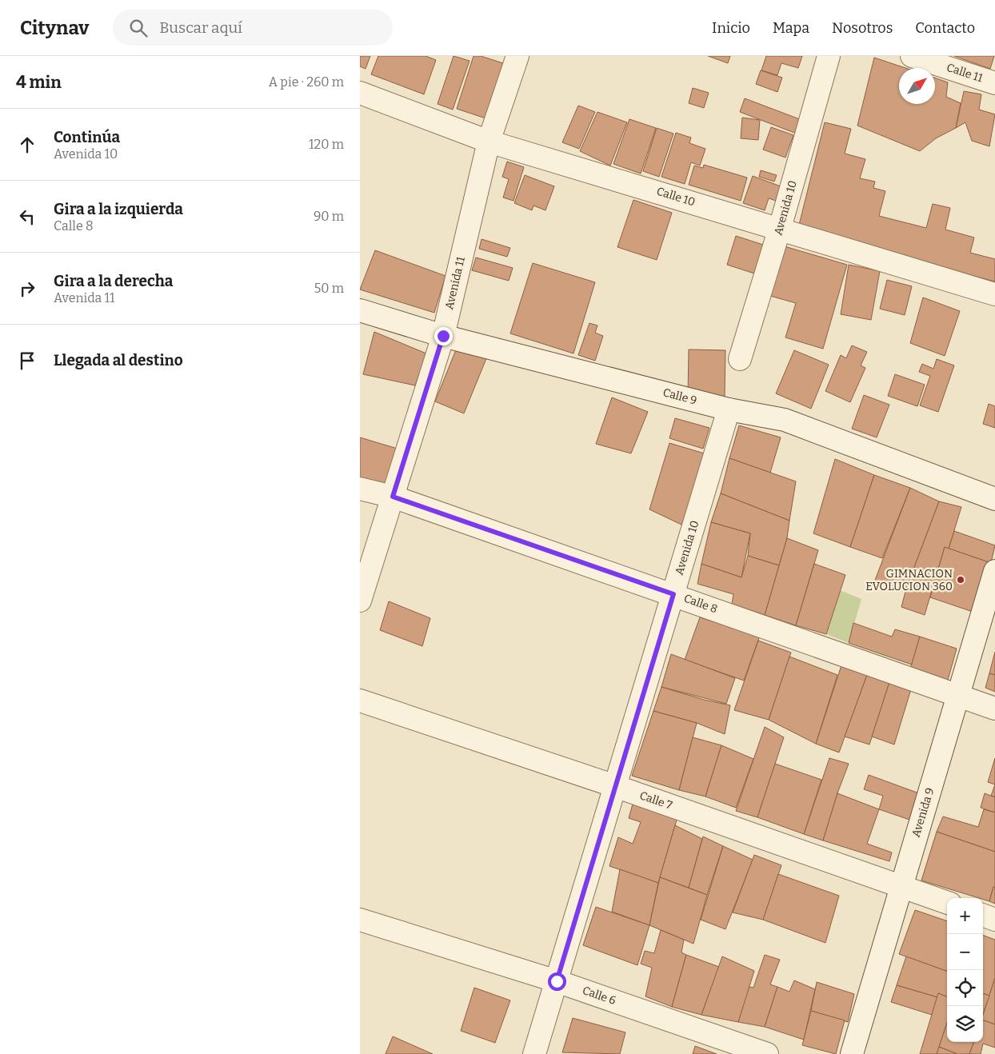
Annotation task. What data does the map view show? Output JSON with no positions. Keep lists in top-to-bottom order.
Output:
{
  "streets": {
    "street": [
      "Calle 11",
      "Calle 10",
      "Avenida 10",
      "Avenida 11",
      "Calle 9",
      "Calle 8",
      "Calle 7",
      "Avenida 9",
      "Calle 6"
    ]
  },
  "crossings": [
    ["Calle 10", "Avenida 10"],
    ["Calle 10", "Avenida 11"],
    ["Avenida 10", "Calle 9"],
    ["Avenida 10", "Calle 8"],
    ["Avenida 10", "Calle 7"],
    ["Avenida 10", "Calle 6"],
    ["Avenida 11", "Calle 9"],
    ["Avenida 11", "Calle 8"],
    ["Calle 8", "Avenida 9"],
    ["Calle 7", "Avenida 9"]
  ],
  "places": ["GIMNACION EVOLUCION 360"],
  "north": "top right",
  "page": {
    "header": "Citynav",
    "search": "Buscar aquí",
    "nav": [
      "Inicio",
      "Mapa",
      "Nosotros",
      "Contacto"
    ],
    "heading": ["4 min", "A pie · 260 m"],
    "list": [
      ["Continúa", "Avenida 10", "120 m"],
      ["Gira a la izquierda", "Calle 8", "90 m"],
      ["Gira a la derecha", "Avenida 11", "50 m"],
      "Llegada al destino"
    ],
    "map_buttons": ["+", "−"]
  }
}
